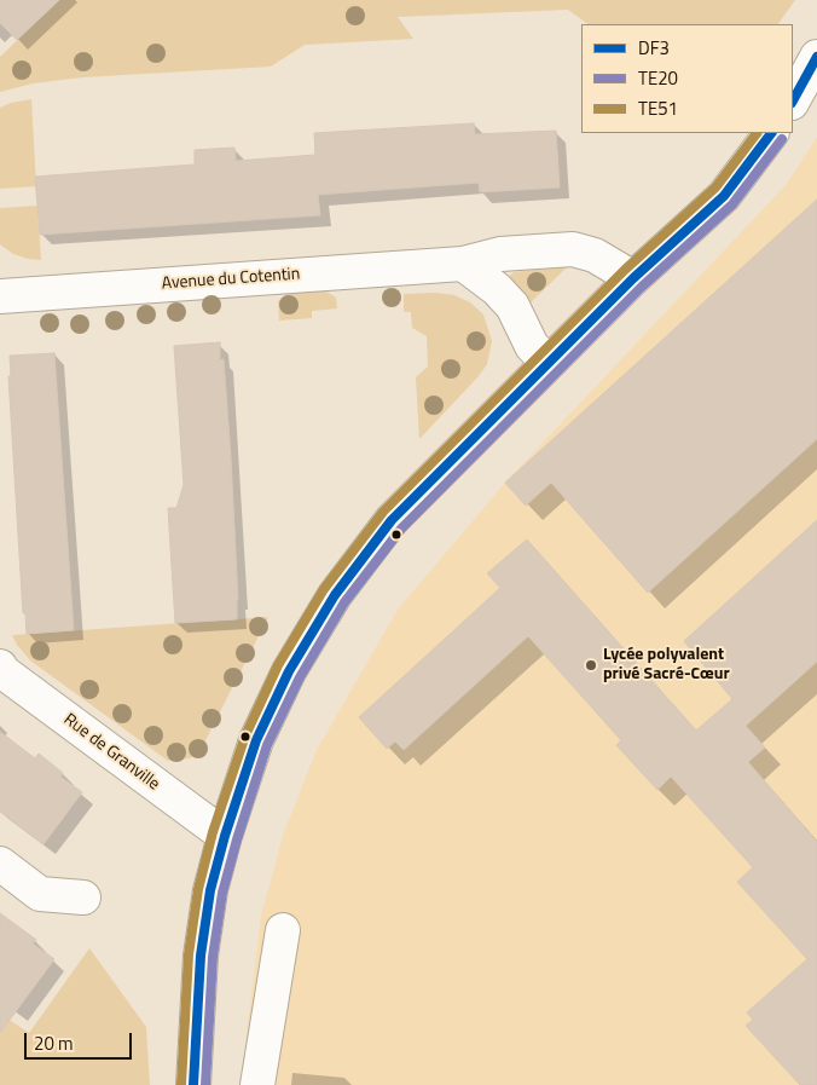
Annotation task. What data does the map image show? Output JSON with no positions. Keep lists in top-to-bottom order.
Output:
{
  "streets": {
    "street": ["Avenue du Cotentin", "Rue de Granville"]
  },
  "places": ["Lycée polyvalent privé Sacré-Cœur"],
  "lines": ["transit line DF3", "transit line TE51", "transit line TE20"],
  "legend": ["DF3", "TE20", "TE51"],
  "scale_bar": "20 m"
}
